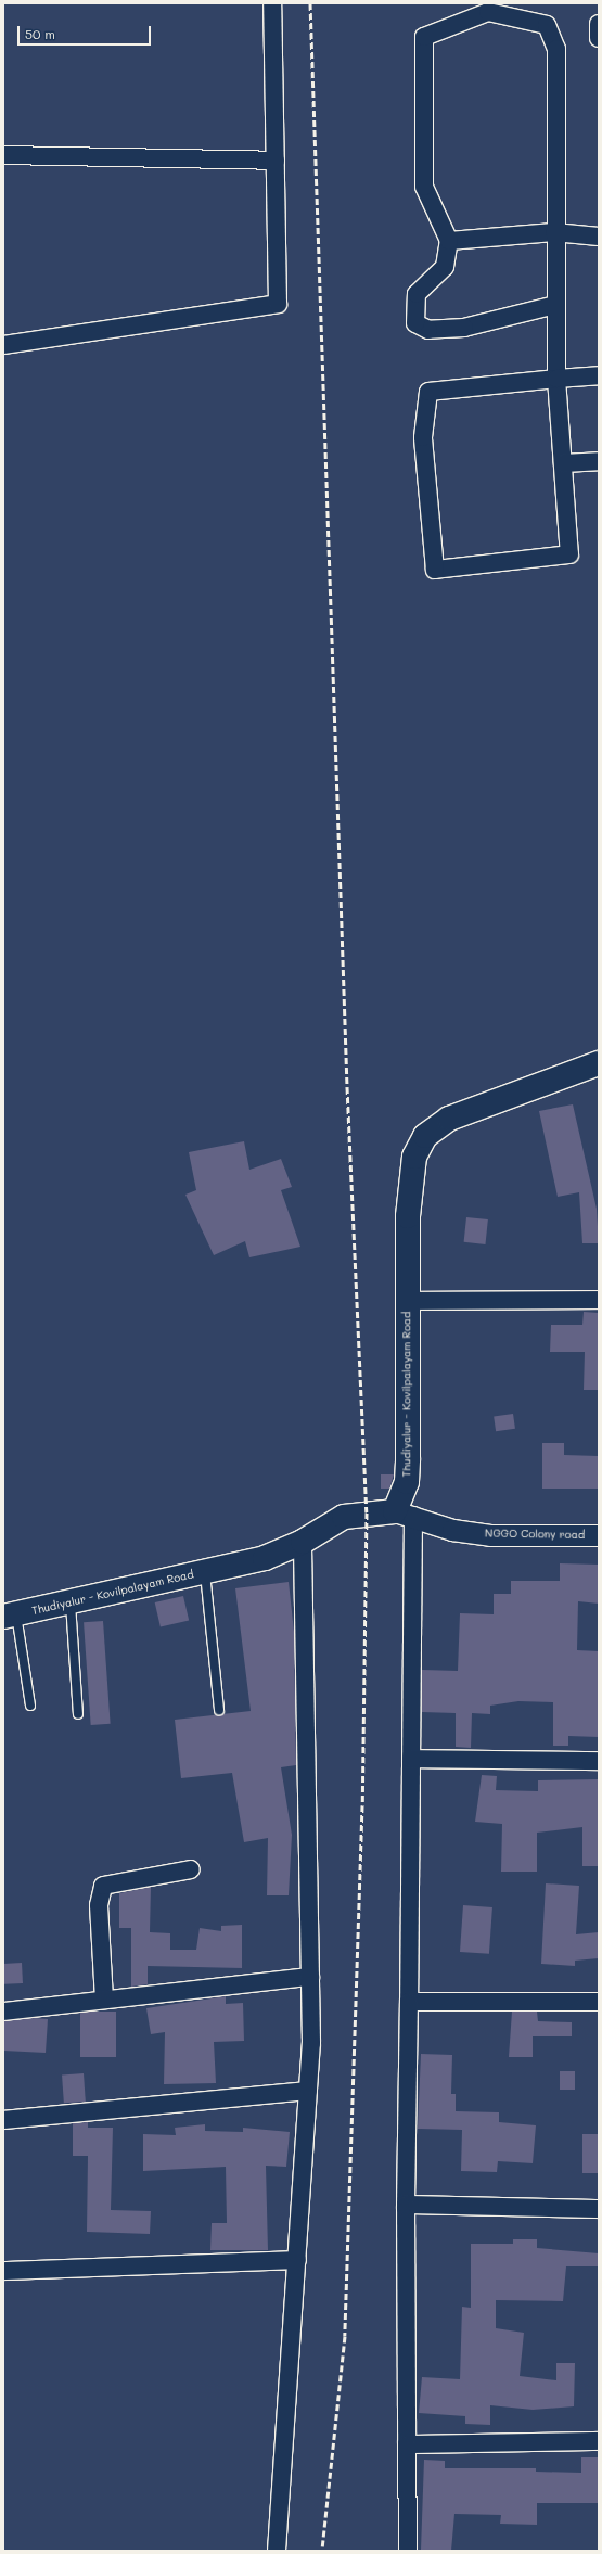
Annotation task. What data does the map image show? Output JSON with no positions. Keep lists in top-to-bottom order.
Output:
{
  "streets": {
    "main road": ["Thudiyalur - Kovilpalayam Road"],
    "street": ["NGGO Colony road"]
  },
  "crossings": [
    ["Thudiyalur - Kovilpalayam Road", "NGGO Colony road"]
  ],
  "scale_bar": "50 m"
}
